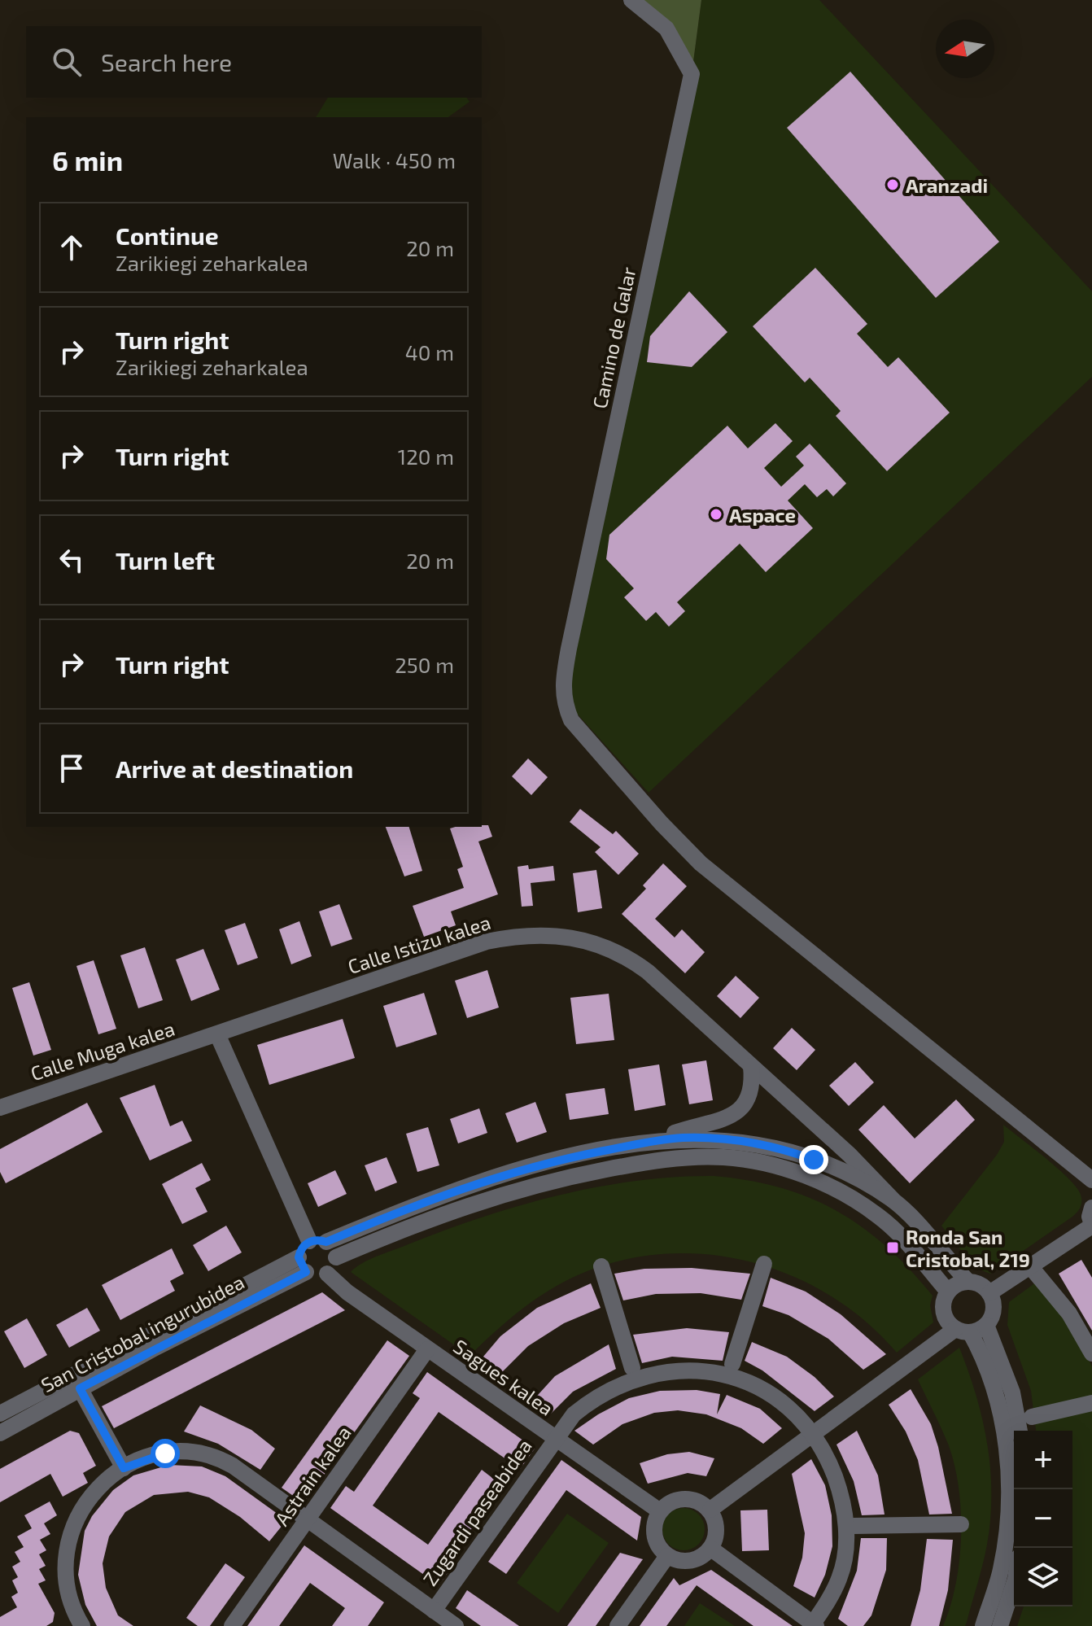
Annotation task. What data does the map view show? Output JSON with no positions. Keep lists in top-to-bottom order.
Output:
{
  "streets": {
    "street": [
      "Camino de Galar",
      "Calle Istizu kalea",
      "Calle Muga kalea",
      "San Cristobal ingurubidea",
      "Sagues kalea",
      "Astrain kalea",
      "Zugardi paseabidea"
    ]
  },
  "crossings": [
    ["Calle Istizu kalea", "Calle Muga kalea"],
    ["San Cristobal ingurubidea", "Sagues kalea"],
    ["Sagues kalea", "Astrain kalea"],
    ["Sagues kalea", "Zugardi paseabidea"]
  ],
  "places": {
    "other": ["Aranzadi", "Aspace"],
    "transit": ["Ronda San Cristobal, 219"]
  },
  "north": "left",
  "page": {
    "search": "Search here",
    "heading": ["6 min", "Walk · 450 m"],
    "list": [
      ["Continue", "Zarikiegi zeharkalea", "20 m"],
      ["Turn right", "Zarikiegi zeharkalea", "40 m"],
      ["Turn right", "120 m"],
      ["Turn left", "20 m"],
      ["Turn right", "250 m"],
      "Arrive at destination"
    ],
    "map_buttons": ["+", "−"]
  }
}
